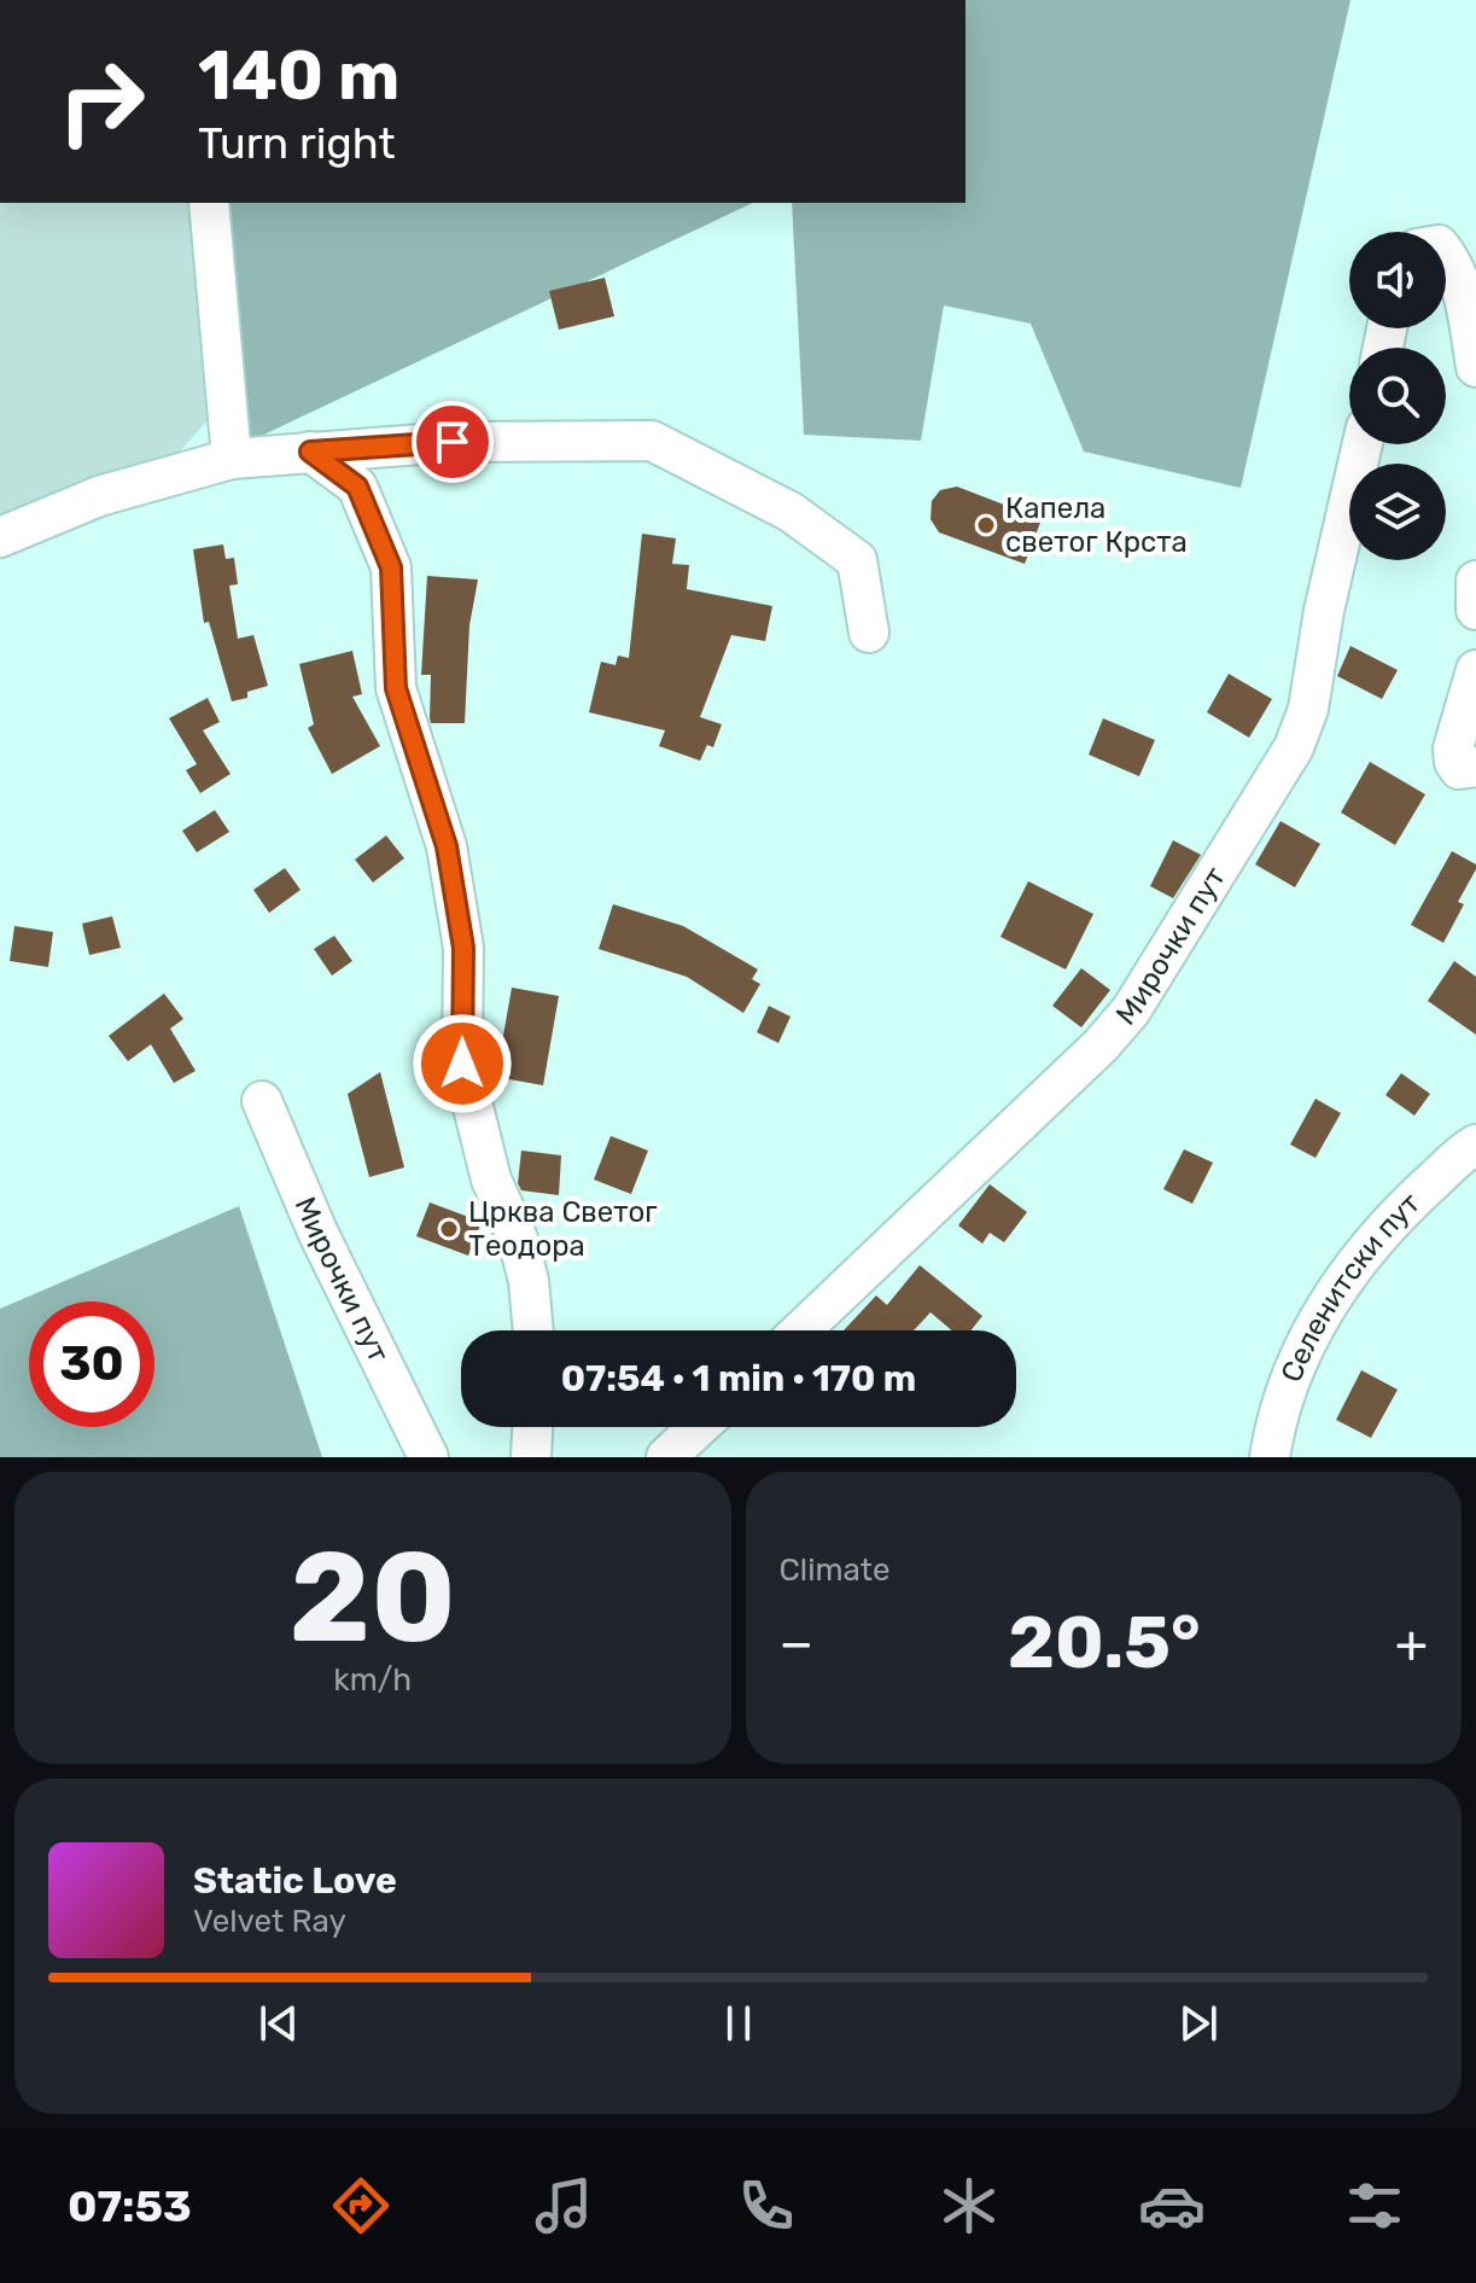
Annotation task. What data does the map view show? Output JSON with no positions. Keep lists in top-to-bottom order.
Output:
{
  "streets": {
    "street": ["Мирочки пут", "Селенитски пут"]
  },
  "places": ["Капела светог Крста", "Црква Светог Теодора"],
  "page": {
    "turn": ["140 m", "Turn right"],
    "limit": "30",
    "trip": "07:54 · 1 min · 170 m",
    "tile": [
      ["20", "km/h"],
      "Climate"
    ],
    "heat": ["−", "20.5°", "+"],
    "song": ["Static Love", "Velvet Ray"],
    "tabs": "07:53"
  }
}
